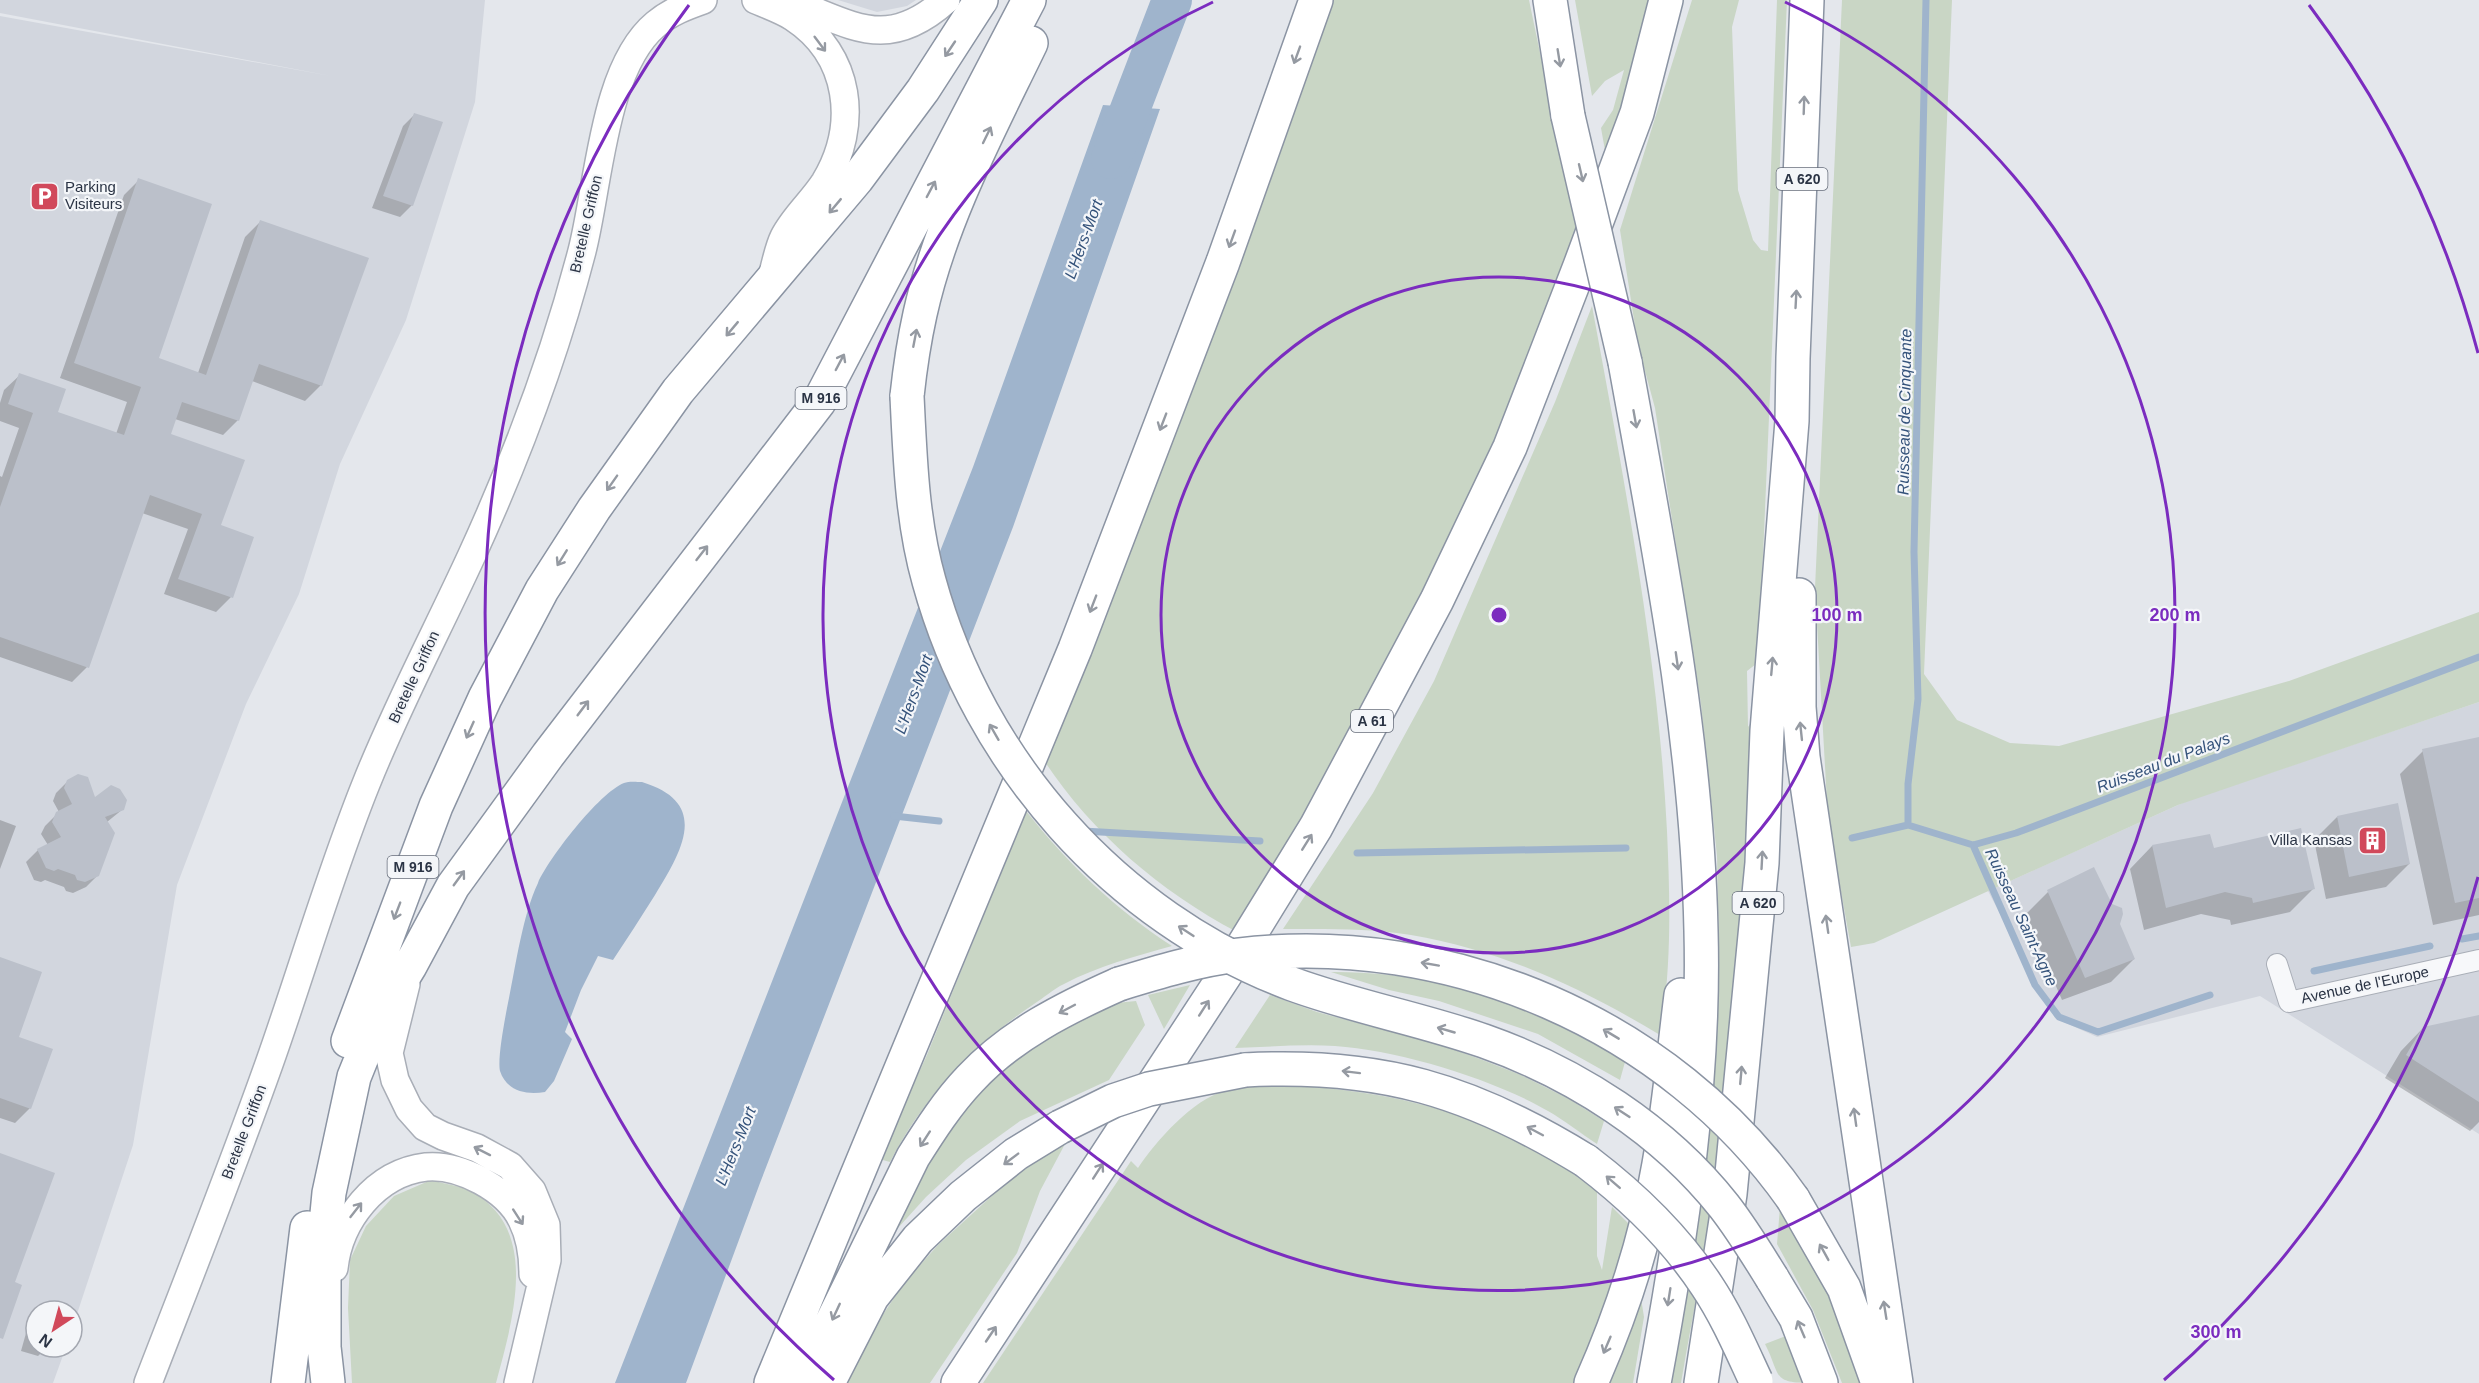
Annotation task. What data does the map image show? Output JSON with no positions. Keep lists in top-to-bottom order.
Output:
{
  "streets": {
    "highway": ["A 620", "M 916", "A 61"],
    "main road": ["Bretelle Griffon"],
    "street": ["Avenue de l'Europe"]
  },
  "water": [
    "L'Hers-Mort",
    "Ruisseau de Cinquante",
    "Ruisseau du Palays",
    "Ruisseau Saint-Agne"
  ],
  "places": {
    "parking": ["Parking Visiteurs"],
    "building": ["Villa Kansas"]
  },
  "north": "bottom left",
  "rings": ["100 m", "200 m", "300 m"]
}
